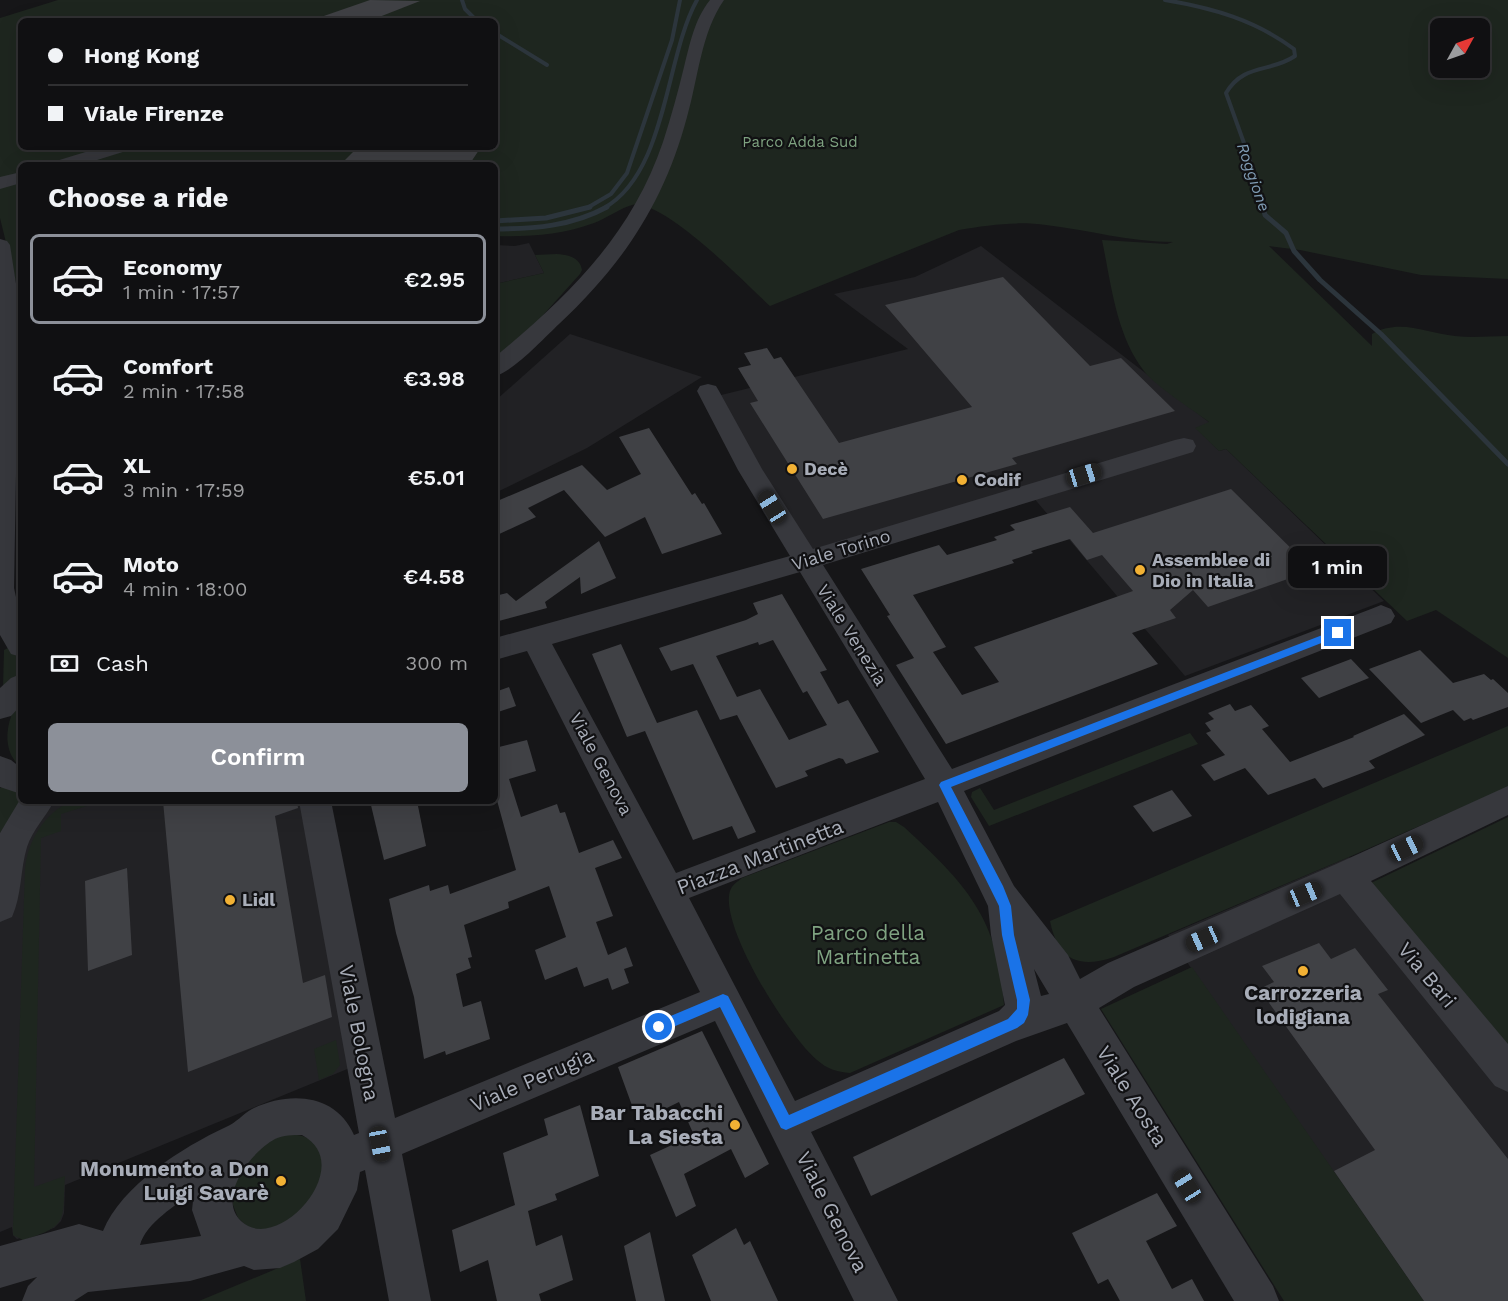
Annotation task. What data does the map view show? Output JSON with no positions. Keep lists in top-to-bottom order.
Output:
{
  "streets": {
    "street": [
      "Viale Torino",
      "Viale Venezia",
      "Viale Genova",
      "Piazza Martinetta",
      "Via Bari",
      "Viale Bologna",
      "Viale Perugia",
      "Viale Aosta"
    ]
  },
  "crossings": [
    ["Viale Torino", "Viale Venezia"],
    ["Viale Torino", "Viale Genova"],
    ["Viale Venezia", "Piazza Martinetta"],
    ["Viale Genova", "Piazza Martinetta"],
    ["Piazza Martinetta", "Viale Perugia"],
    ["Viale Bologna", "Viale Perugia"]
  ],
  "water": ["Roggione"],
  "parks": ["Parco Adda Sud", "Parco della Martinetta"],
  "places": [
    "Decè",
    "Codif",
    "Assemblee di Dio in Italia",
    "Lidl",
    "Carrozzeria lodigiana",
    "Bar Tabacchi La Siesta",
    "Monumento a Don Luigi Savarè"
  ],
  "north": "top right",
  "page": {
    "banner": ["Hong Kong", "Viale Firenze"],
    "heading": "Choose a ride",
    "list": [
      {
        "name": "Economy",
        "note": "1 min · 17:57",
        "value": "€2.95"
      },
      {
        "name": "Comfort",
        "note": "2 min · 17:58",
        "value": "€3.98"
      },
      {
        "name": "XL",
        "note": "3 min · 17:59",
        "value": "€5.01"
      },
      {
        "name": "Moto",
        "note": "4 min · 18:00",
        "value": "€4.58"
      }
    ],
    "bubble": "1 min",
    "pay": ["Cash", "300 m"],
    "buttons": "Confirm"
  }
}
